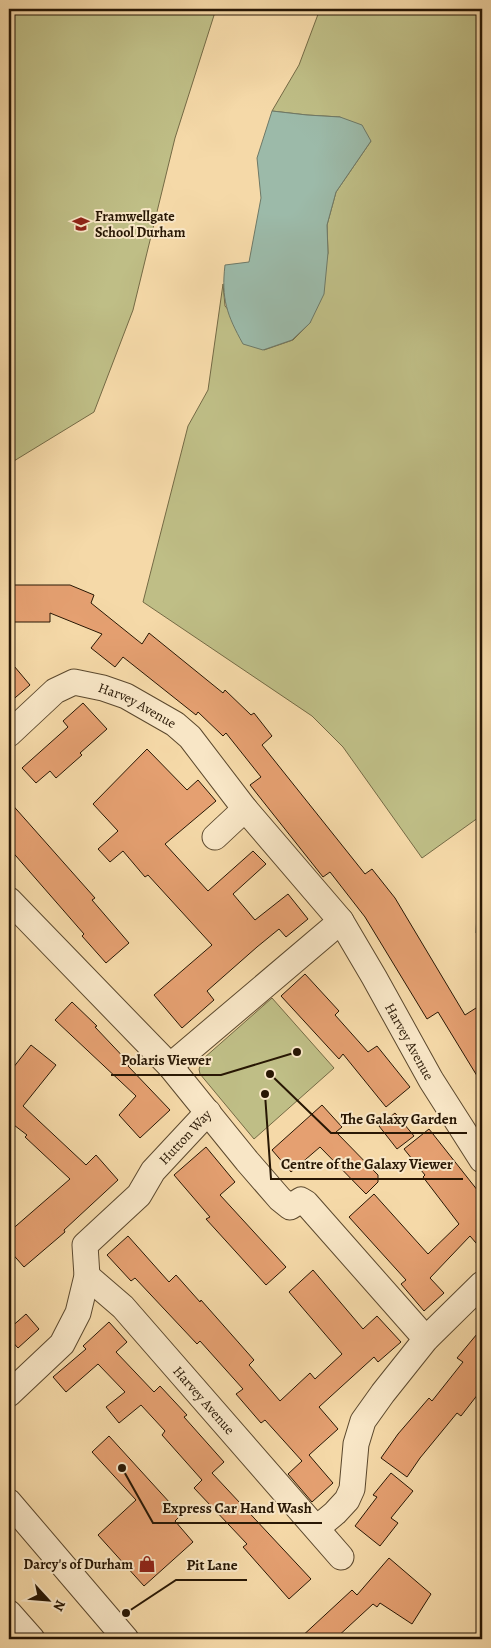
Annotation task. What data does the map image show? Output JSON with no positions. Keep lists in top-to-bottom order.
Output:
{
  "streets": {
    "street": ["Harvey Avenue", "Hutton Way"]
  },
  "crossings": [
    ["Harvey Avenue", "Hutton Way"]
  ],
  "places": {
    "school or university": ["Framwellgate School Durham"],
    "other": [
      "Polaris Viewer",
      "The Galaxy Garden",
      "Centre of the Galaxy Viewer",
      "Express Car Hand Wash",
      "Pit Lane"
    ],
    "shop": ["Darcy's of Durham"]
  },
  "north": "bottom right"
}
